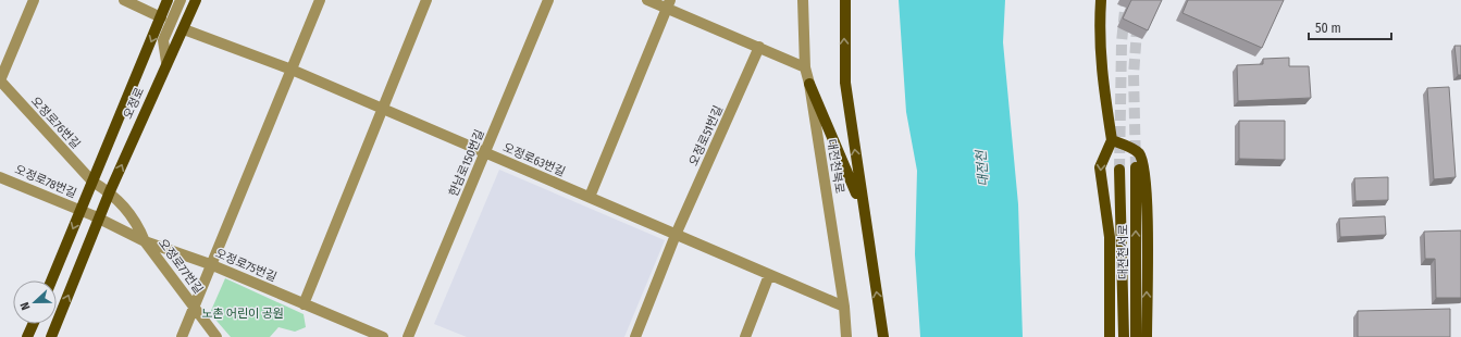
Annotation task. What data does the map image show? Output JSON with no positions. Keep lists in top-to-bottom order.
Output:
{
  "streets": {
    "main road": ["오정로", "대전천서로"],
    "street": [
      "오정로76번길",
      "오정로51번길",
      "오정로63번길",
      "한남로150번길",
      "대전천북로",
      "오정로78번길",
      "오정로75번길",
      "오정로77번길"
    ]
  },
  "crossings": [
    ["오정로", "오정로76번길"],
    ["오정로", "오정로63번길"],
    ["오정로", "오정로78번길"],
    ["오정로", "오정로75번길"],
    ["오정로76번길", "오정로75번길"],
    ["오정로76번길", "오정로77번길"],
    ["오정로51번길", "오정로63번길"],
    ["오정로63번길", "한남로150번길"],
    ["오정로63번길", "대전천북로"],
    ["오정로75번길", "오정로77번길"]
  ],
  "water": ["대전천"],
  "parks": ["노촌 어린이 공원"],
  "scale_bar": "50 m",
  "north": "left"
}
